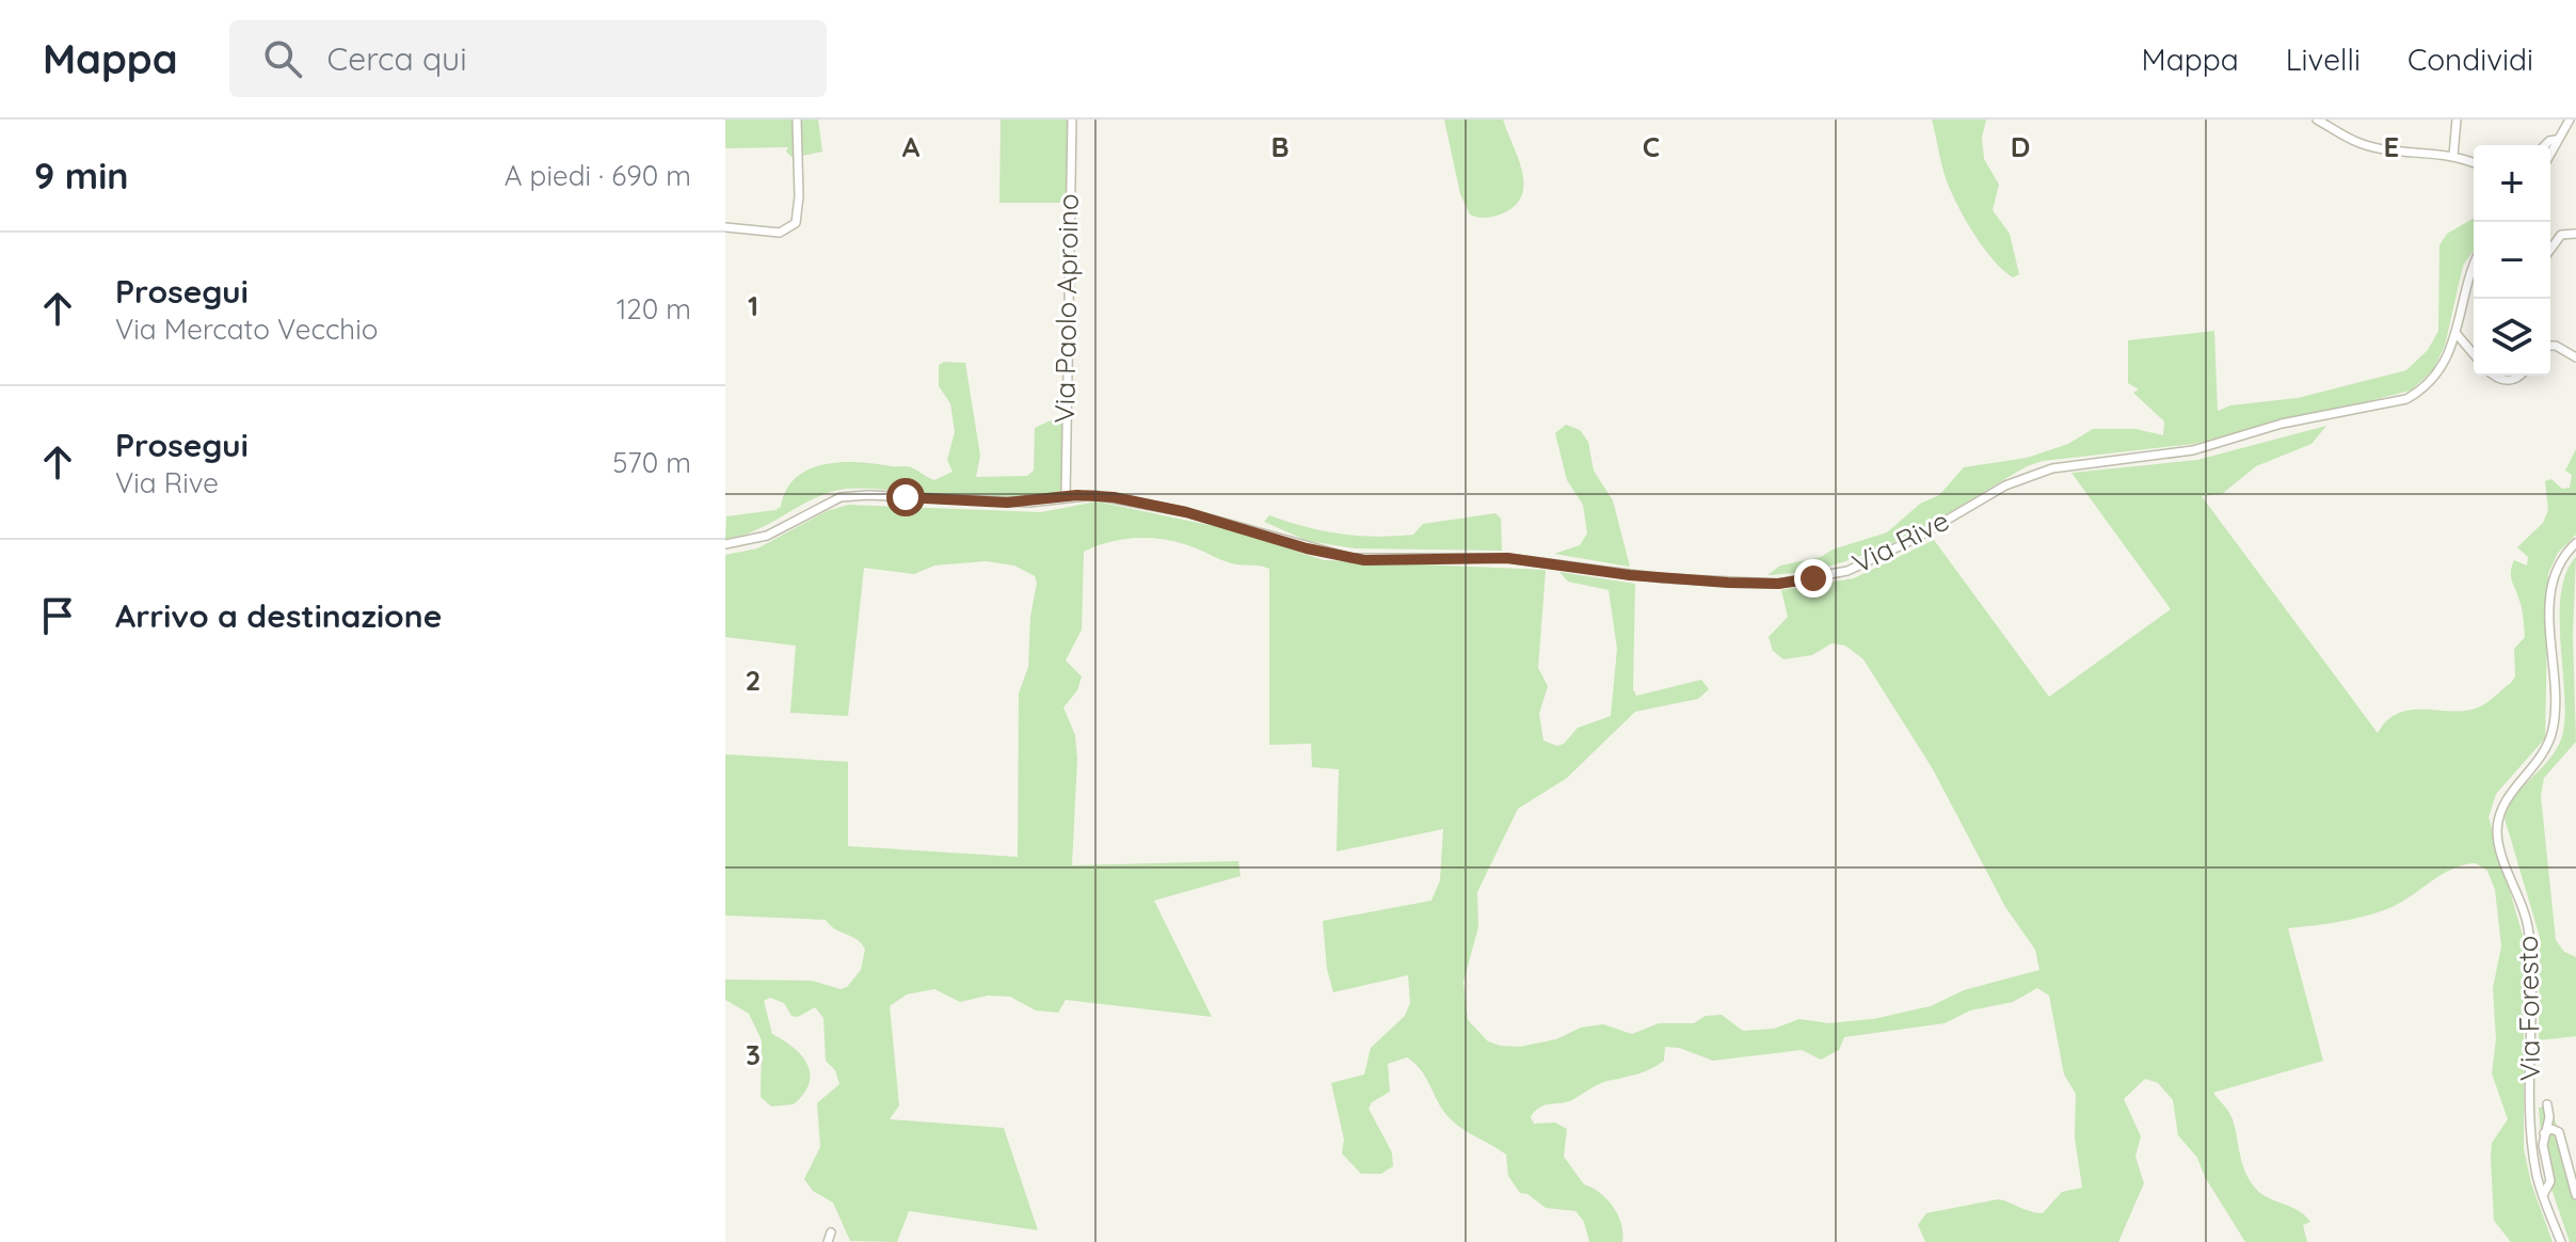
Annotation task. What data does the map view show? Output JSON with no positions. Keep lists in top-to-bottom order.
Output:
{
  "streets": {
    "street": ["Via Paolo Aproino", "Via Rive", "Via Foresto"]
  },
  "crossings": [
    ["Via Paolo Aproino", "Via Rive"]
  ],
  "page": {
    "header": "Mappa",
    "search": "Cerca qui",
    "nav": ["Mappa", "Livelli", "Condividi"],
    "heading": ["9 min", "A piedi · 690 m"],
    "map_buttons": ["+", "−"],
    "list": [
      ["Prosegui", "Via Mercato Vecchio", "120 m"],
      ["Prosegui", "Via Rive", "570 m"],
      "Arrivo a destinazione"
    ]
  },
  "grid": {
    "columns": [
      "A",
      "B",
      "C",
      "D",
      "E"
    ],
    "rows": ["1", "2", "3"]
  }
}
